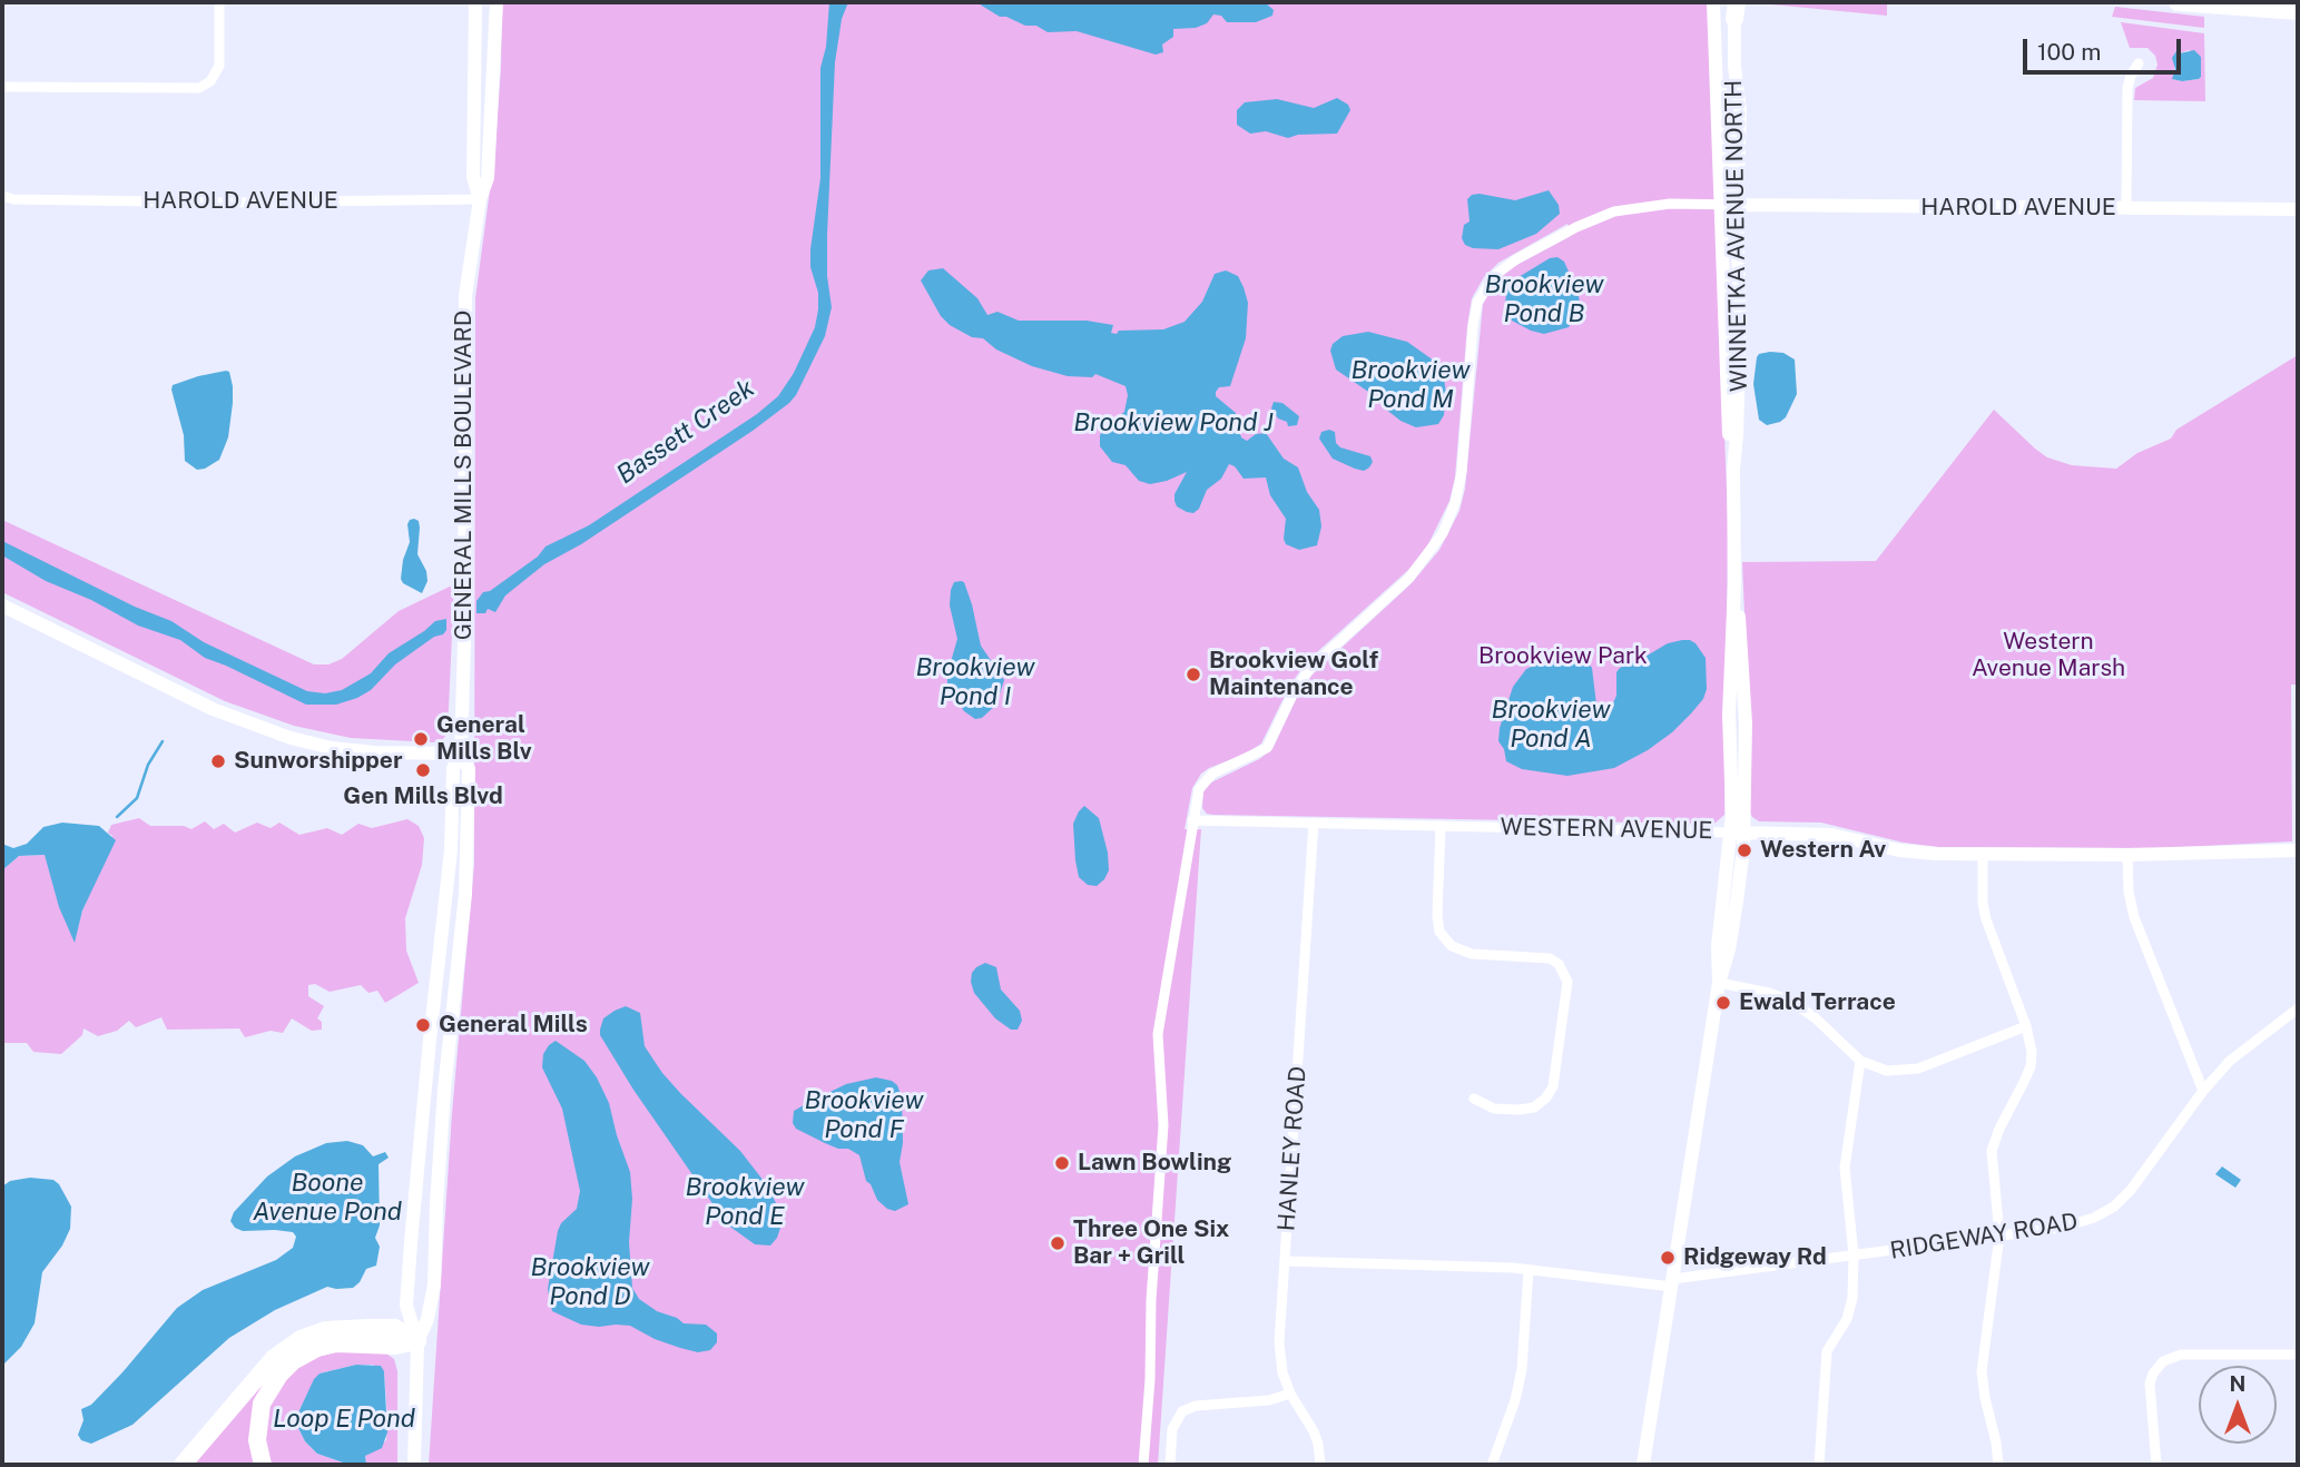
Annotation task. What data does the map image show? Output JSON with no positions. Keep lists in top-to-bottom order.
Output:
{
  "streets": {
    "street": [
      "HAROLD AVENUE",
      "WINNETKA AVENUE NORTH",
      "GENERAL MILLS BOULEVARD",
      "WESTERN AVENUE",
      "HANLEY ROAD",
      "RIDGEWAY ROAD"
    ]
  },
  "crossings": [
    ["HAROLD AVENUE", "WINNETKA AVENUE NORTH"],
    ["HAROLD AVENUE", "GENERAL MILLS BOULEVARD"],
    ["WINNETKA AVENUE NORTH", "WESTERN AVENUE"],
    ["WINNETKA AVENUE NORTH", "RIDGEWAY ROAD"],
    ["WESTERN AVENUE", "HANLEY ROAD"],
    ["HANLEY ROAD", "RIDGEWAY ROAD"]
  ],
  "water": [
    "Brookview Pond B",
    "Brookview Pond M",
    "Brookview Pond J",
    "Bassett Creek",
    "Brookview Pond I",
    "Brookview Pond A",
    "Brookview Pond F",
    "Boone Avenue Pond",
    "Brookview Pond E",
    "Brookview Pond D",
    "Loop E Pond"
  ],
  "parks": ["Western Avenue Marsh", "Brookview Park"],
  "places": [
    "Brookview Golf Maintenance",
    "General Mills Blv",
    "Sunworshipper",
    "Gen Mills Blvd",
    "Western Av",
    "Ewald Terrace",
    "General Mills",
    "Lawn Bowling",
    "Three One Six Bar + Grill",
    "Ridgeway Rd"
  ],
  "scale_bar": "100 m",
  "north": "top"
}
